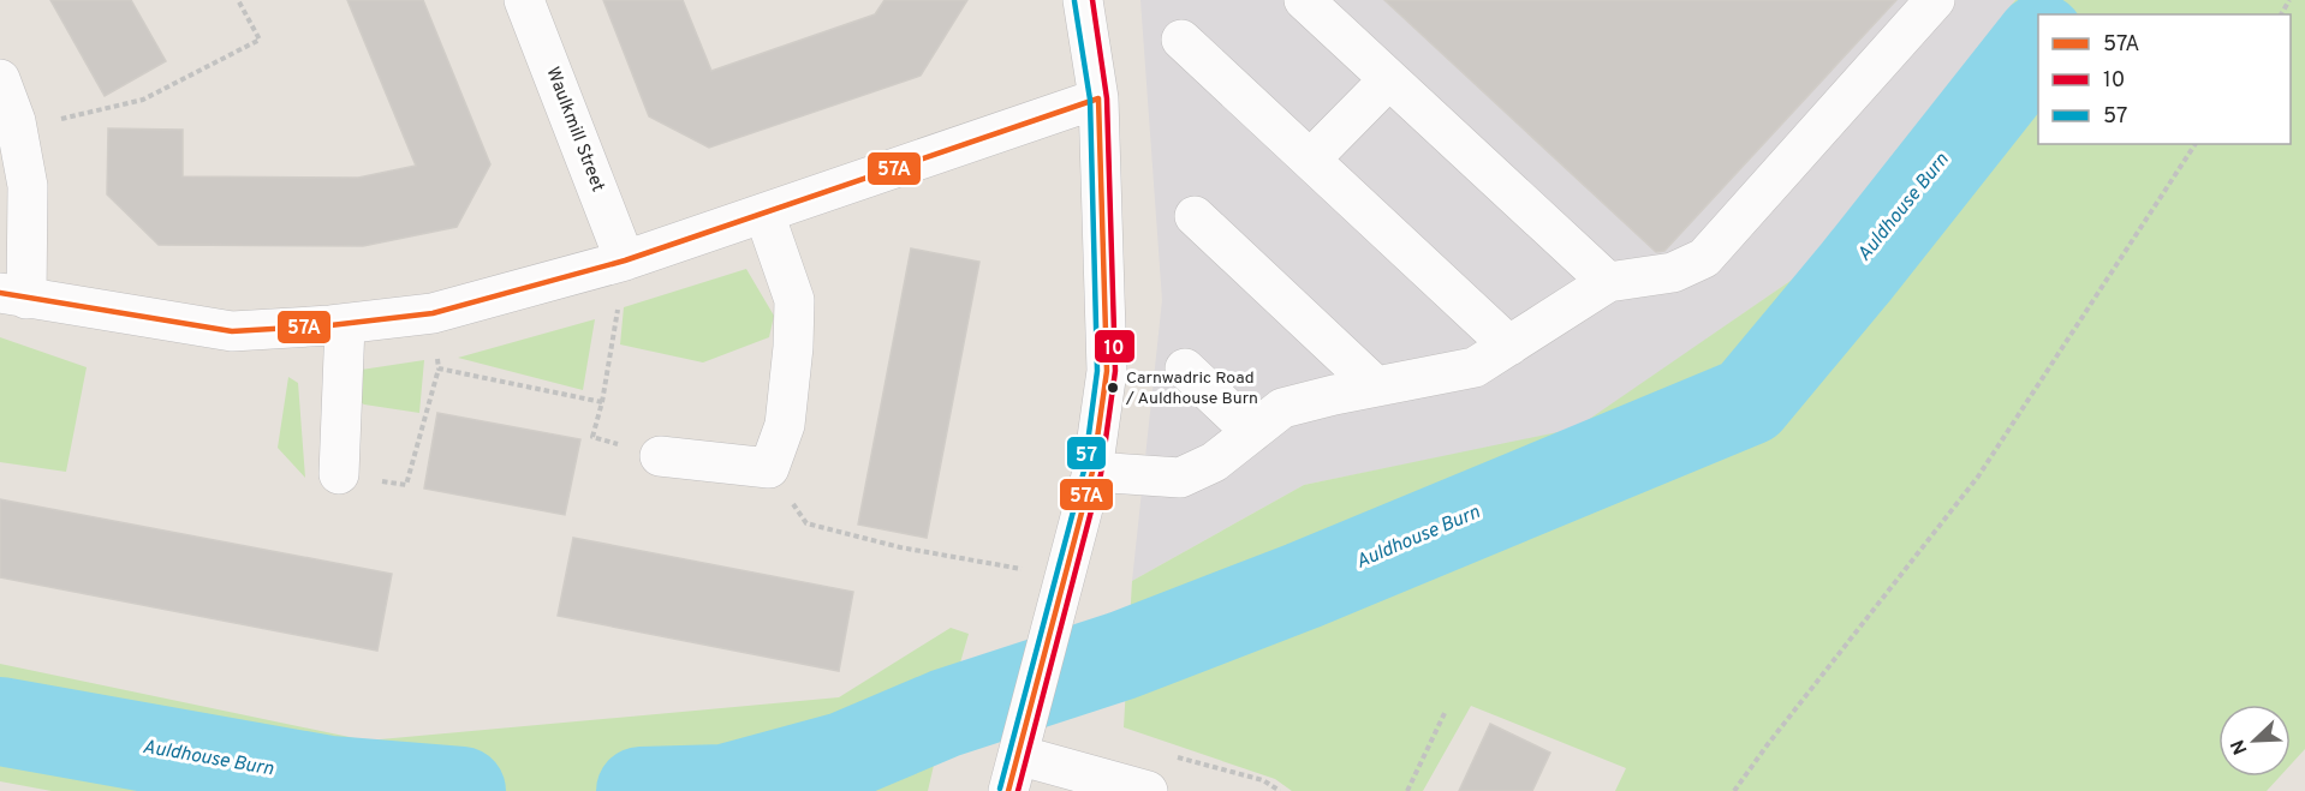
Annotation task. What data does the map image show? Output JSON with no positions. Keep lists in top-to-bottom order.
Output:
{
  "streets": {
    "street": ["Waulkmill Street"]
  },
  "water": ["Auldhouse Burn"],
  "places": ["Carnwadric Road / Auldhouse Burn"],
  "lines": ["transit line 10", "transit line 57", "transit line 57A"],
  "legend": ["57A", "10", "57"],
  "north": "bottom left"
}
